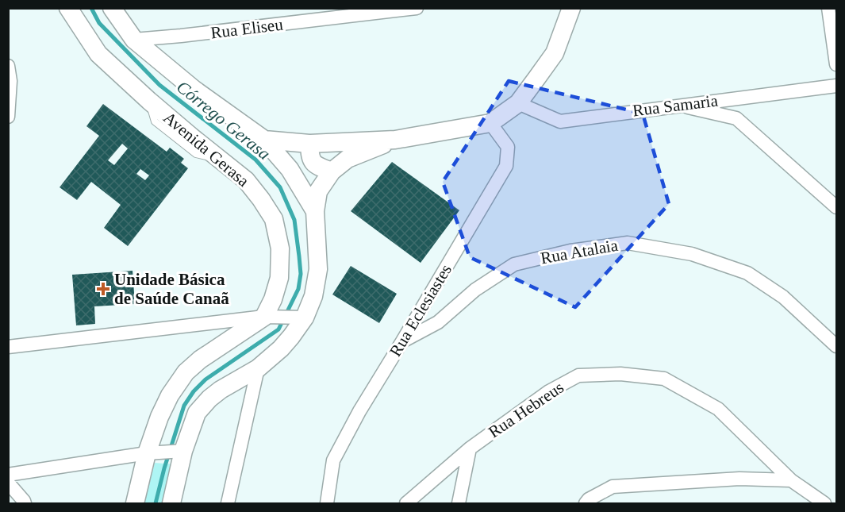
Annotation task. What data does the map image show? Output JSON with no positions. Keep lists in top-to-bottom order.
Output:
{
  "streets": {
    "main road": ["Avenida Gerasa"],
    "street": [
      "Rua Eliseu",
      "Rua Samaria",
      "Rua Atalaia",
      "Rua Eclesiastes",
      "Rua Hebreus"
    ]
  },
  "crossings": [
    ["Rua Atalaia", "Rua Eclesiastes"]
  ],
  "water": ["Córrego Gerasa"],
  "places": {
    "health": ["Unidade Básica de Saúde Canaã"]
  }
}
